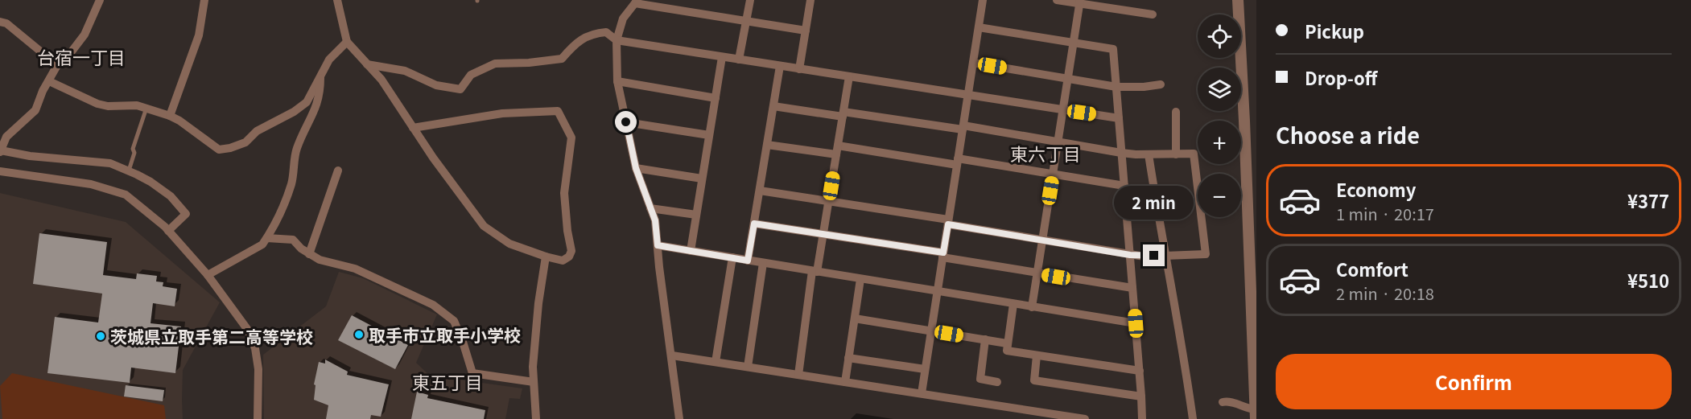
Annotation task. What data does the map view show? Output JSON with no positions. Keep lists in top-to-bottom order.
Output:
{
  "districts": ["台宿一丁目", "東六丁目", "東五丁目"],
  "places": ["取手市立取手小学校", "茨城県立取手第二高等学校"],
  "page": {
    "banner": ["Pickup", "Drop-off"],
    "map_buttons": ["+", "−"],
    "heading": "Choose a ride",
    "list": [
      {
        "name": "Economy",
        "note": "1 min · 20:17",
        "value": "¥377"
      },
      {
        "name": "Comfort",
        "note": "2 min · 20:18",
        "value": "¥510"
      }
    ],
    "bubble": "2 min",
    "buttons": "Confirm"
  }
}
